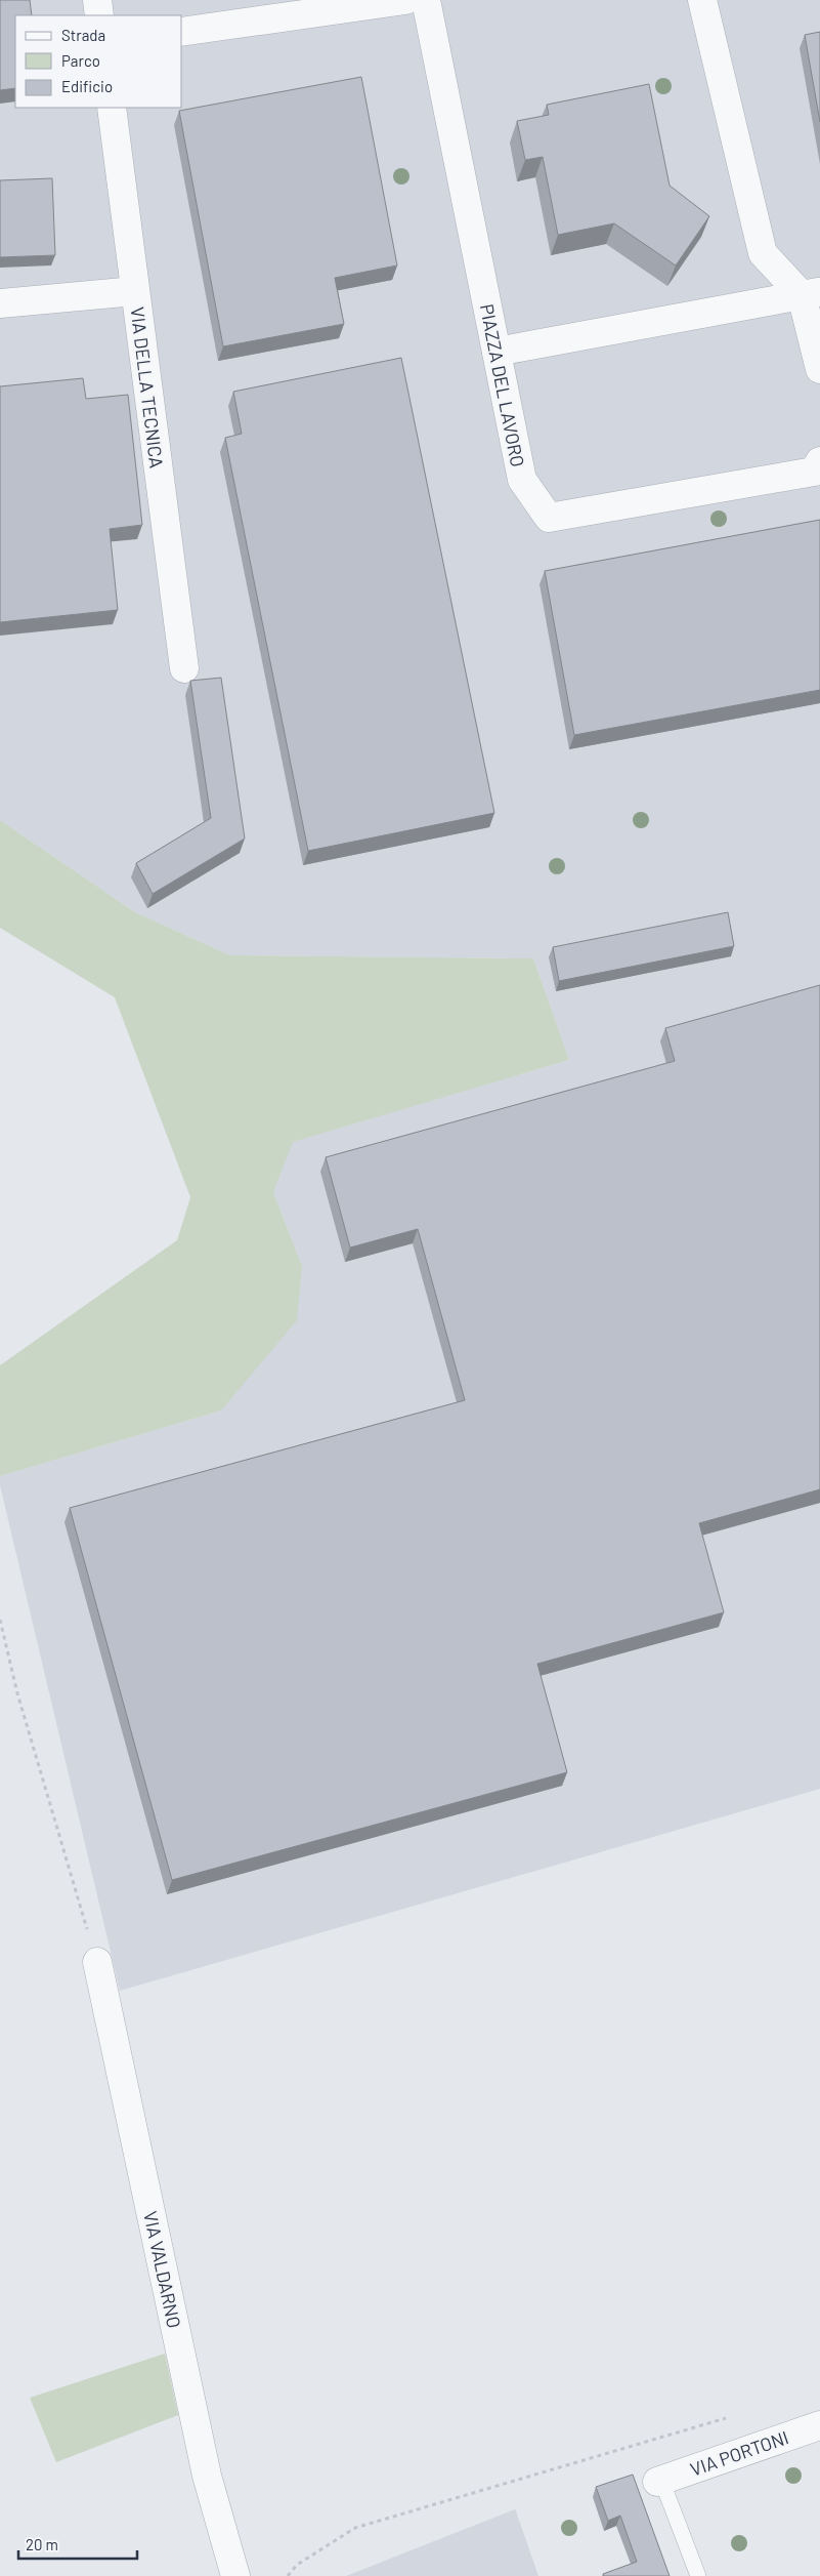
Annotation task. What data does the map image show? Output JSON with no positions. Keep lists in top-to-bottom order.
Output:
{
  "streets": {
    "street": [
      "PIAZZA DEL LAVORO",
      "VIA DELLA TECNICA",
      "VIA VALDARNO",
      "VIA PORTONI"
    ]
  },
  "legend": ["Strada", "Parco", "Edificio"],
  "scale_bar": "20 m"
}
